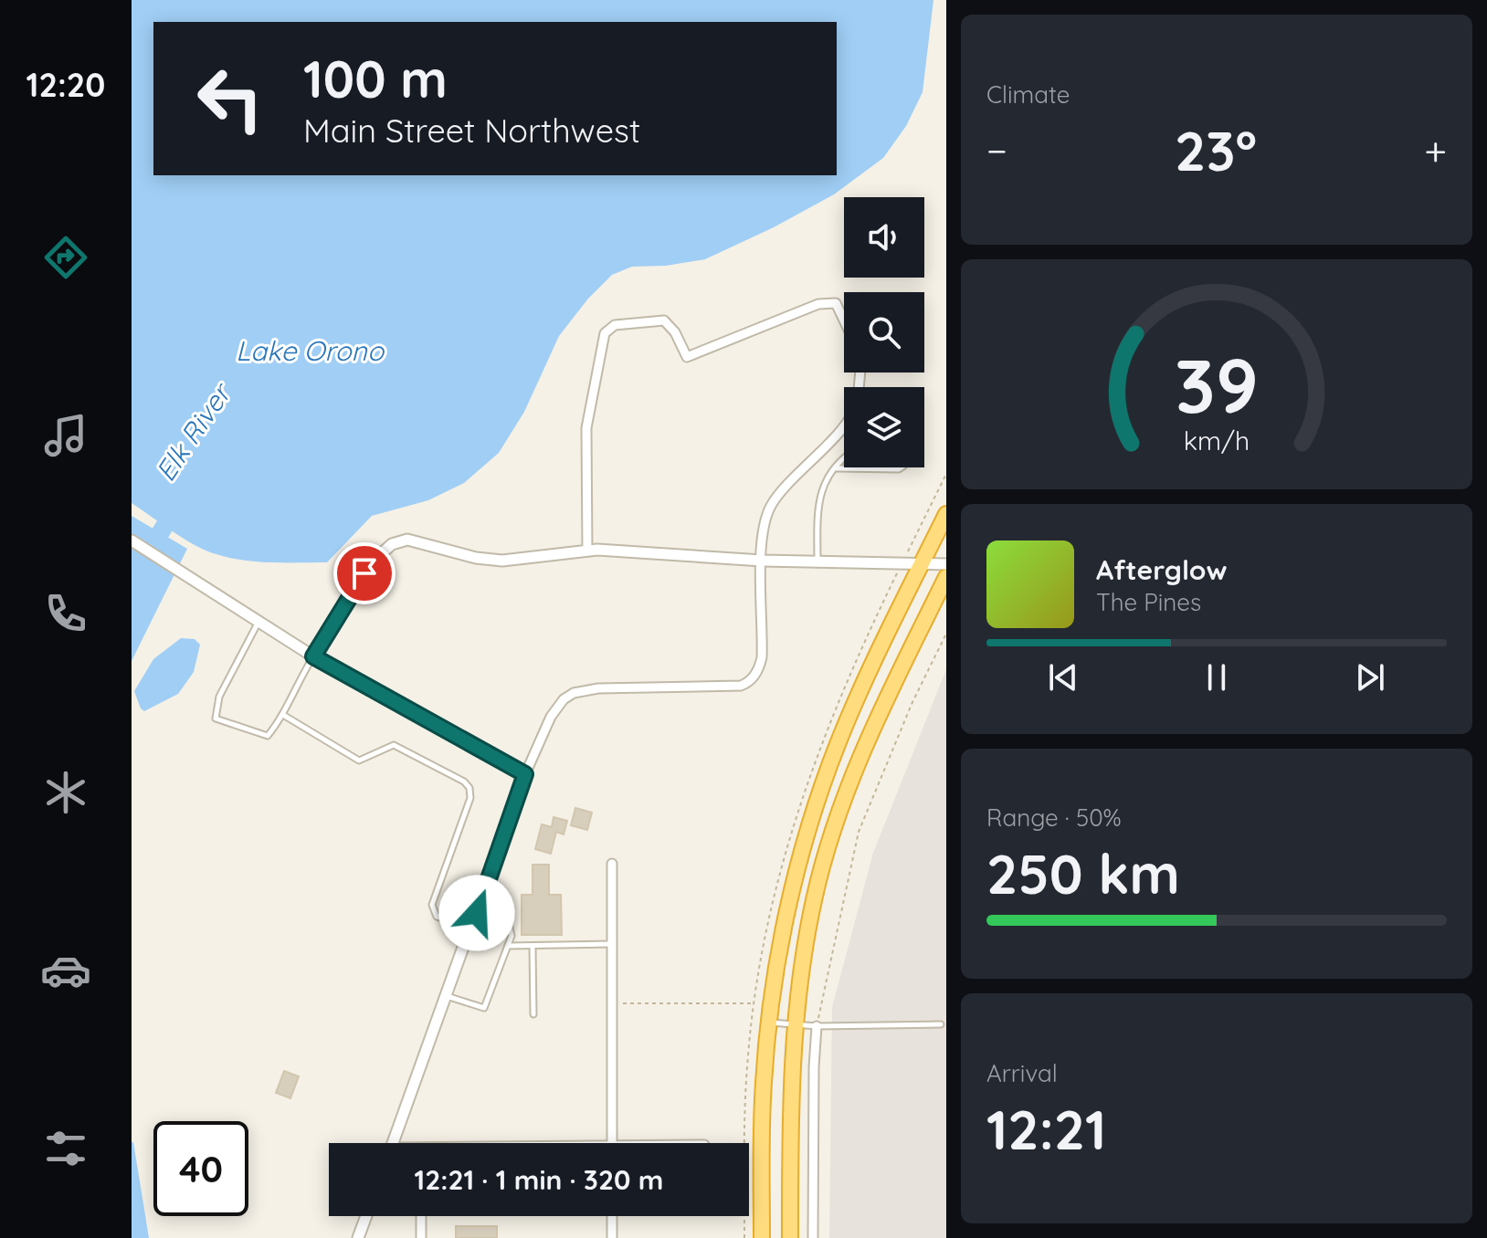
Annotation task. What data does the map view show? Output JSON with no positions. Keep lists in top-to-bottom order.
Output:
{
  "water": ["Lake Orono", "Elk River"],
  "page": {
    "tabs": "12:20",
    "tile": [
      "Climate",
      ["Range · 50%", "250 km"],
      ["Arrival", "12:21"]
    ],
    "turn": ["100 m", "Main Street Northwest"],
    "heat": ["−", "23°", "+"],
    "song": ["Afterglow", "The Pines"],
    "limit": "40",
    "trip": "12:21 · 1 min · 320 m",
    "gauge": ["39", "km/h"]
  }
}
